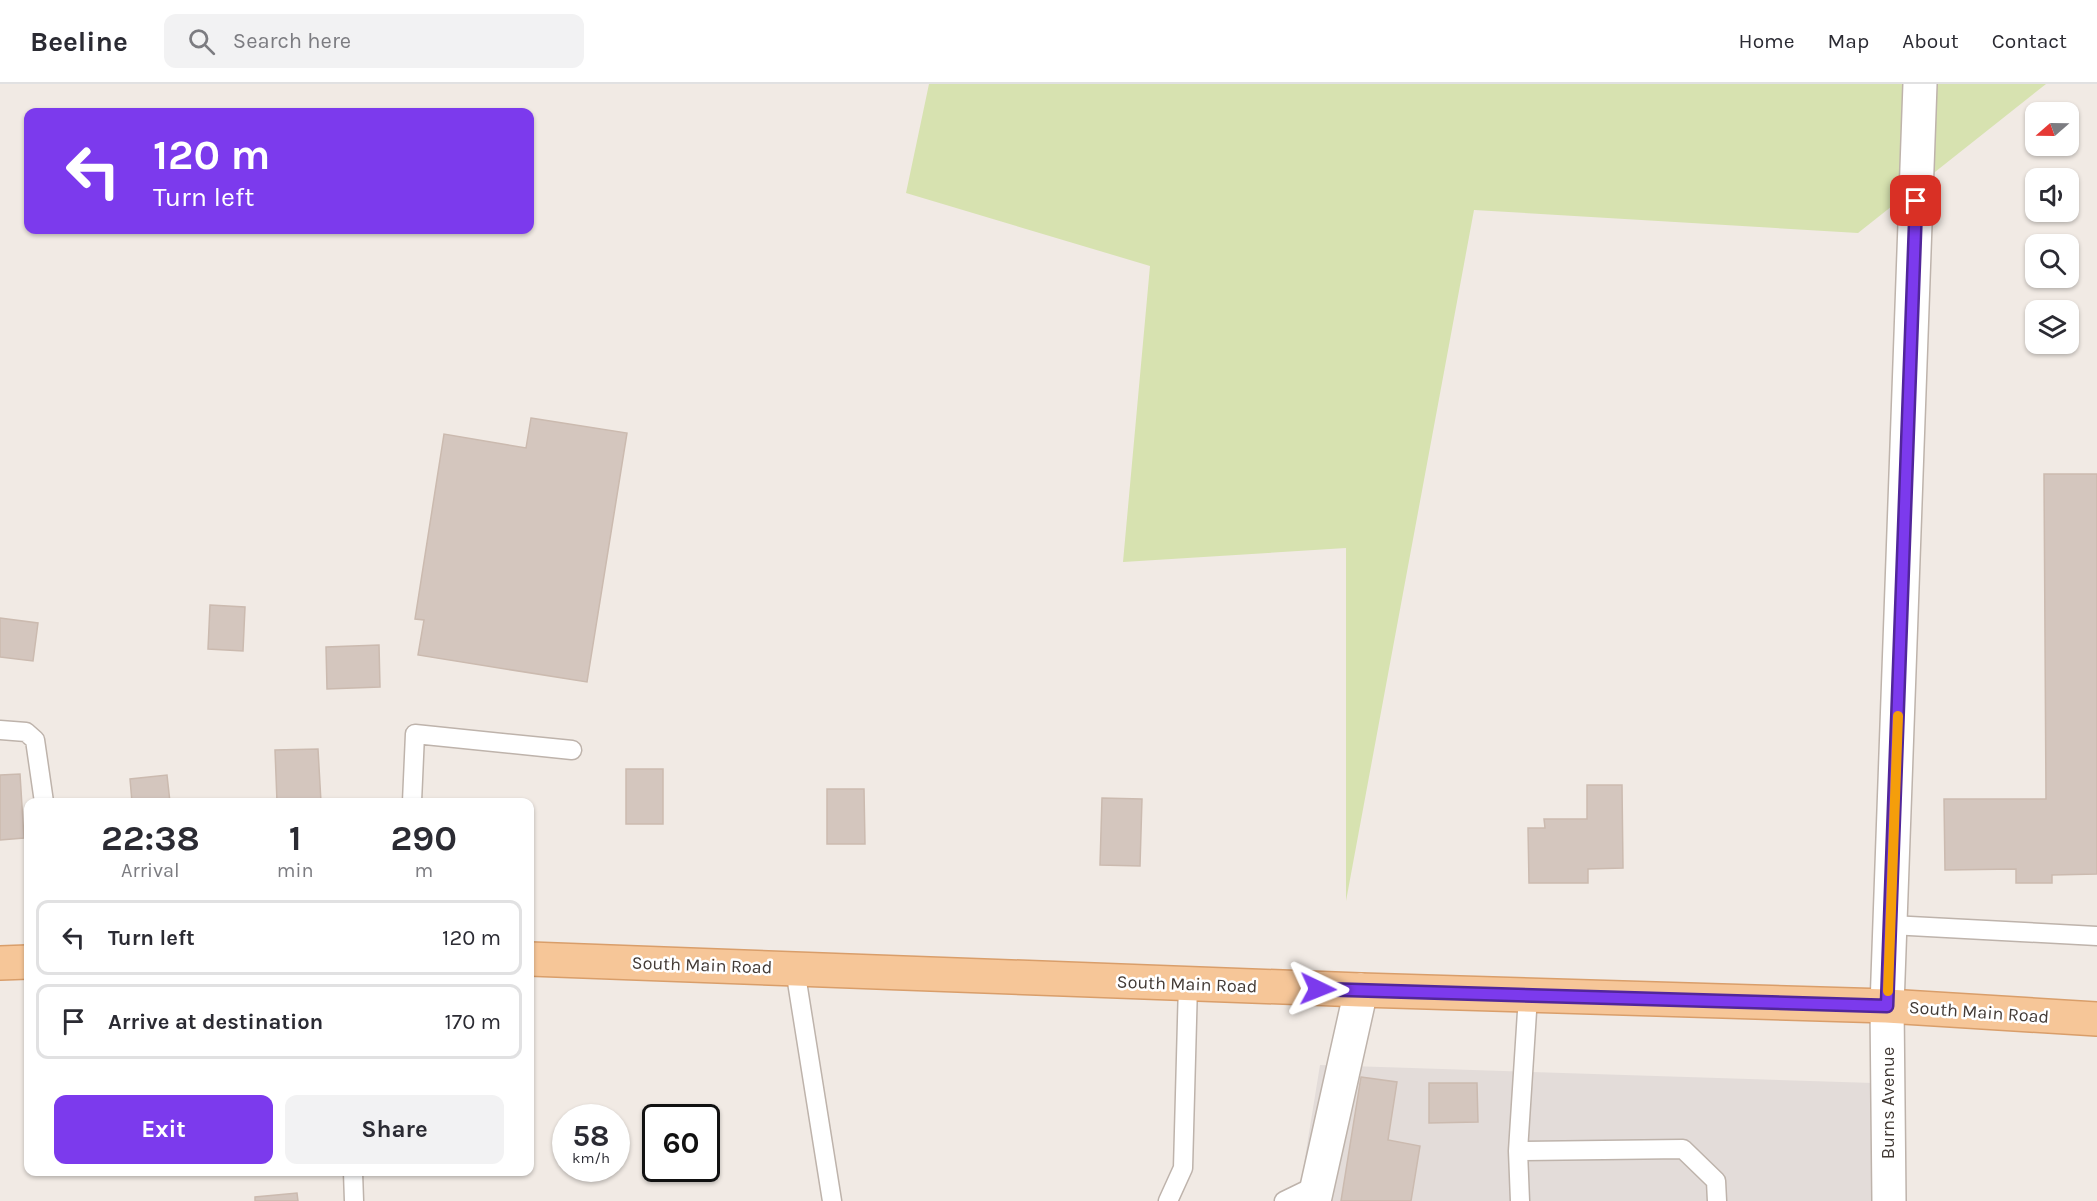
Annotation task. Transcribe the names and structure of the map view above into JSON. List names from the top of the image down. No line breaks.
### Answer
{"streets":{"main road":["South Main Road"],"street":["Burns Avenue"]},"crossings":[["South Main Road","Burns Avenue"]],"north":"left","page":{"header":"Beeline","search":"Search here","nav":["Home","Map","About","Contact"],"turn":["120 m","Turn left"],"eta":["22:38","Arrival","1","min","290","m"],"list":[{"name":"Turn left","value":"120 m"},{"name":"Arrive at destination","value":"170 m"}],"buttons":["Exit","Share"],"speed":"58 km/h","limit":"60"}}
